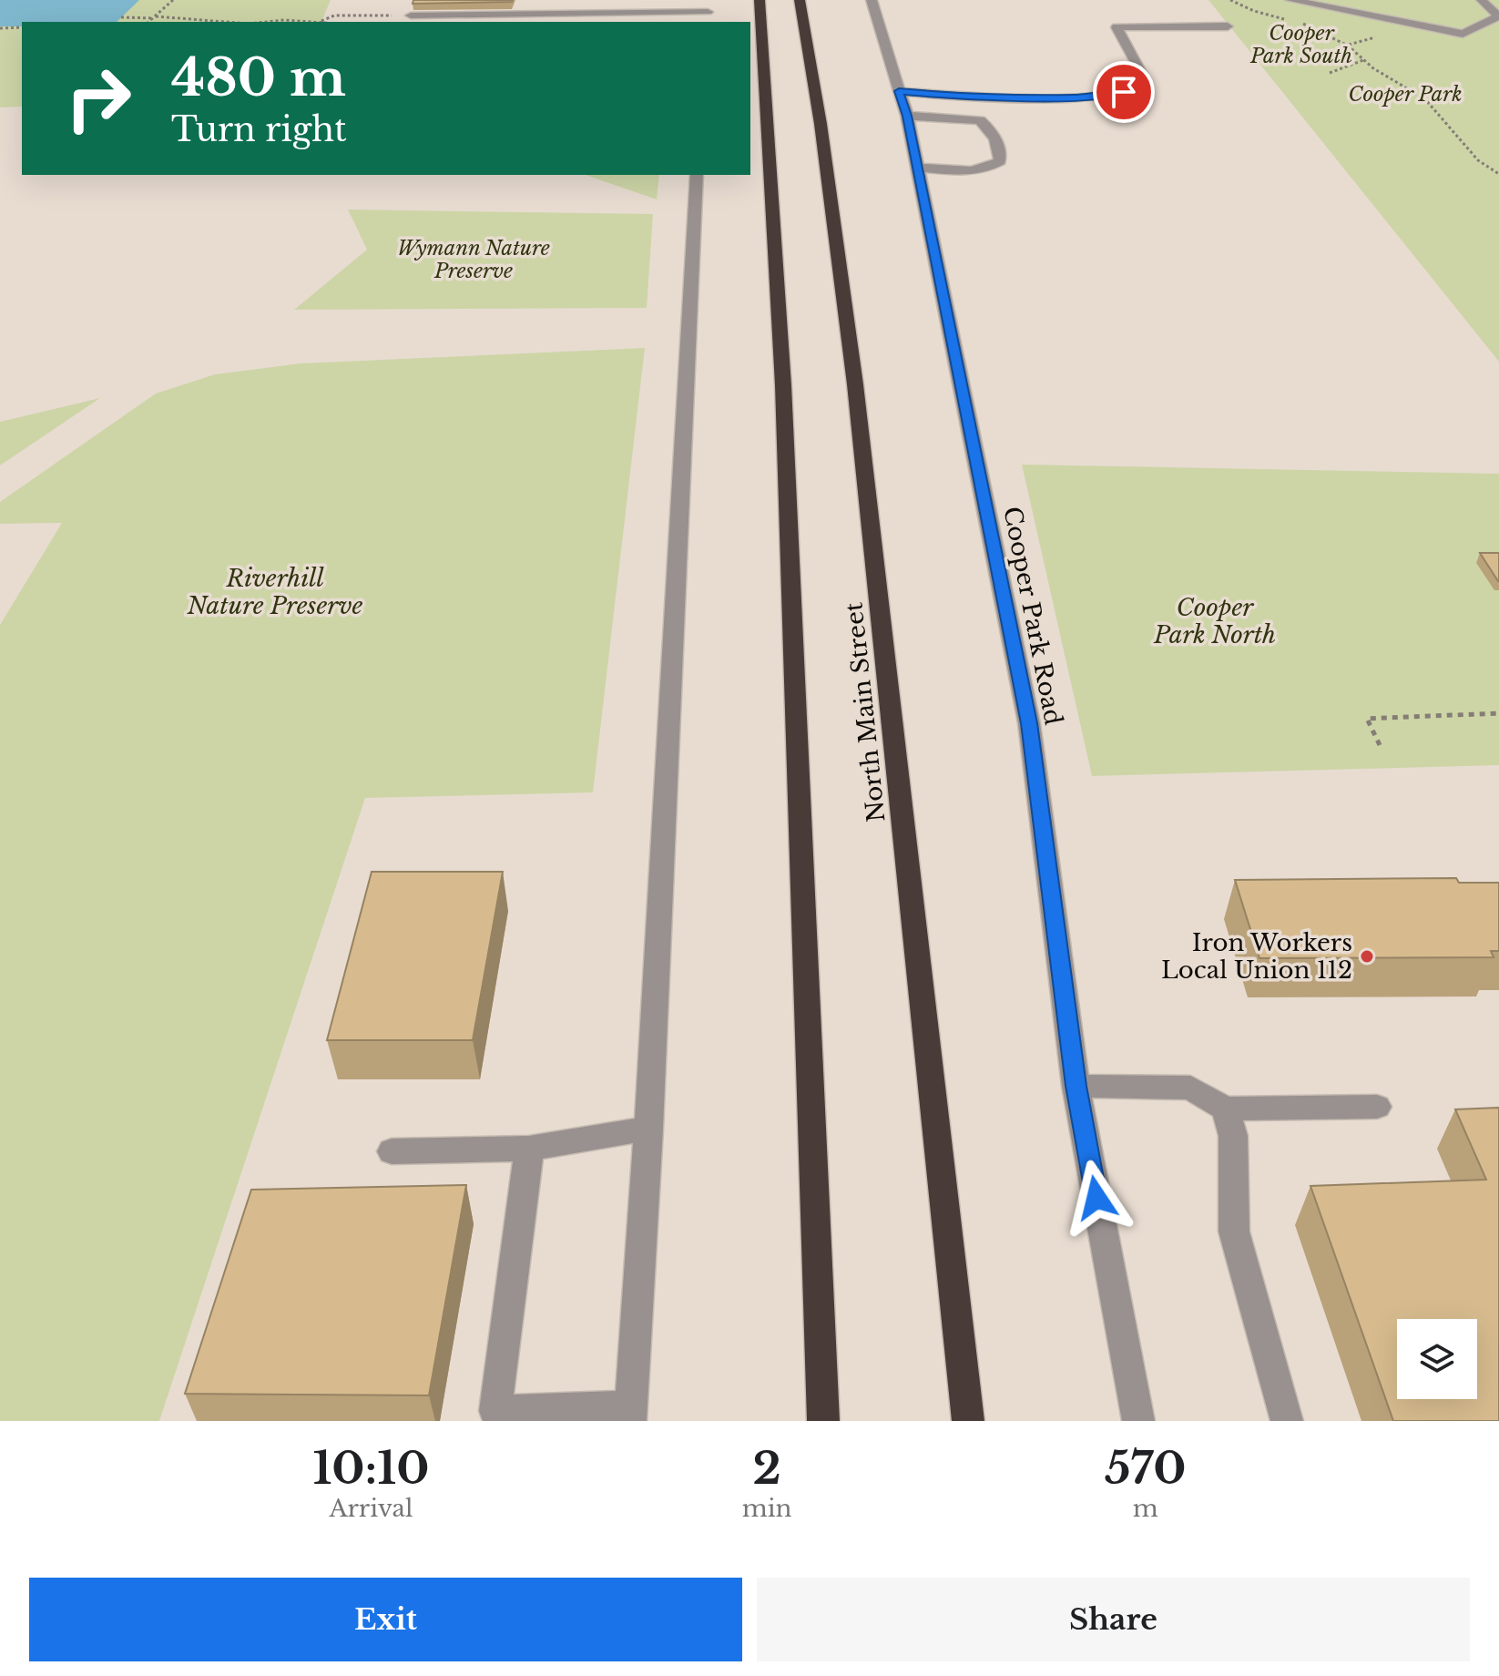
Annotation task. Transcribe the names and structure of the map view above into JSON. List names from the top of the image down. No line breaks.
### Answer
{"streets":{"highway":["North Main Street"],"street":["Cooper Park Road"]},"parks":["Cooper Park South","Cooper Park","Wymann Nature Preserve","Riverhill Nature Preserve","Cooper Park North"],"places":["Iron Workers Local Union 112"],"page":{"turn":["480 m","Turn right"],"eta":["10:10","Arrival","2","min","570","m"],"buttons":["Exit","Share"]}}
